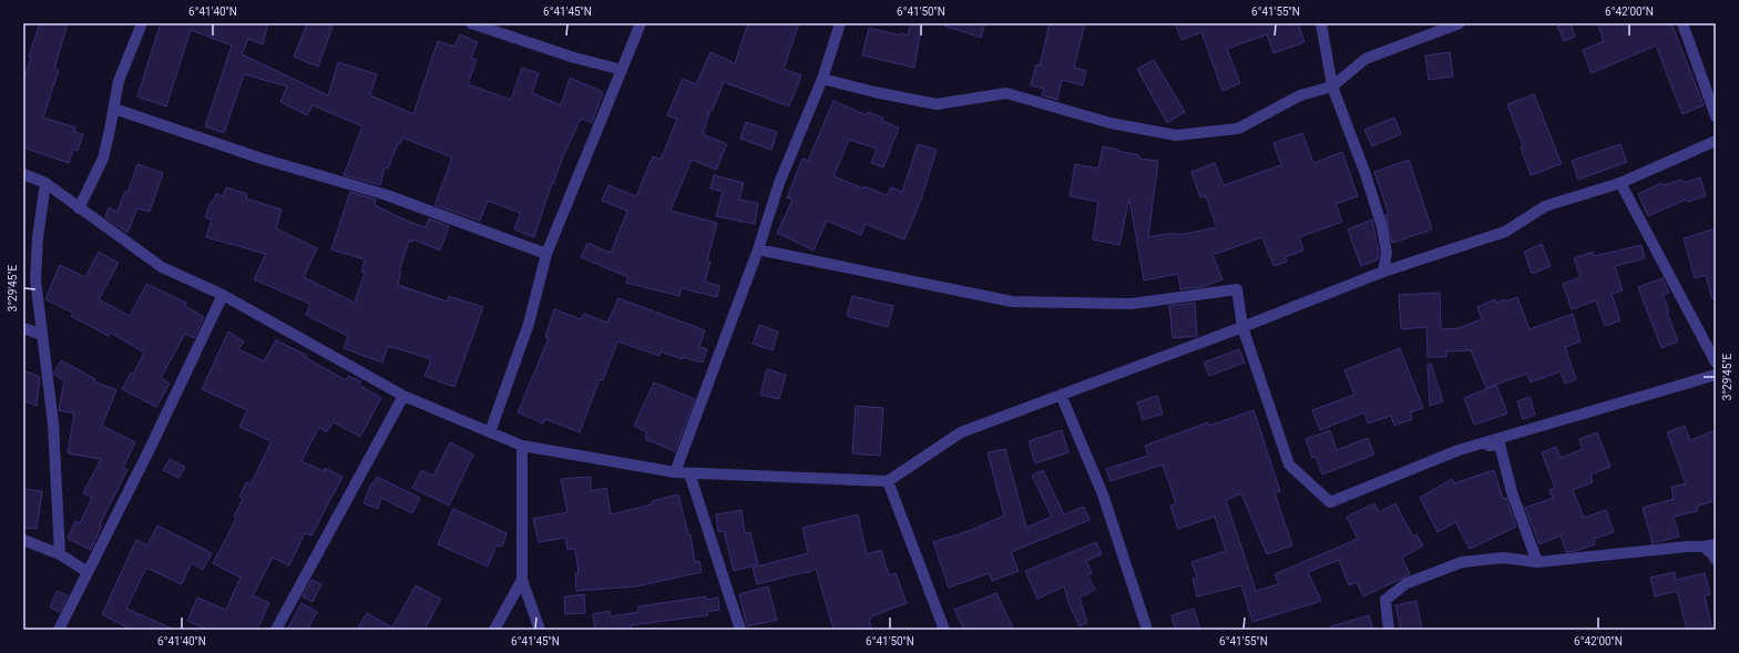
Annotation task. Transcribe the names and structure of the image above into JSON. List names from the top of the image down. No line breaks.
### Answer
{"coordinates":["6°41'40\"N","6°41'45\"N","6°41'50\"N","6°41'55\"N","6°42'00\"N","3°29'45\"E"]}
